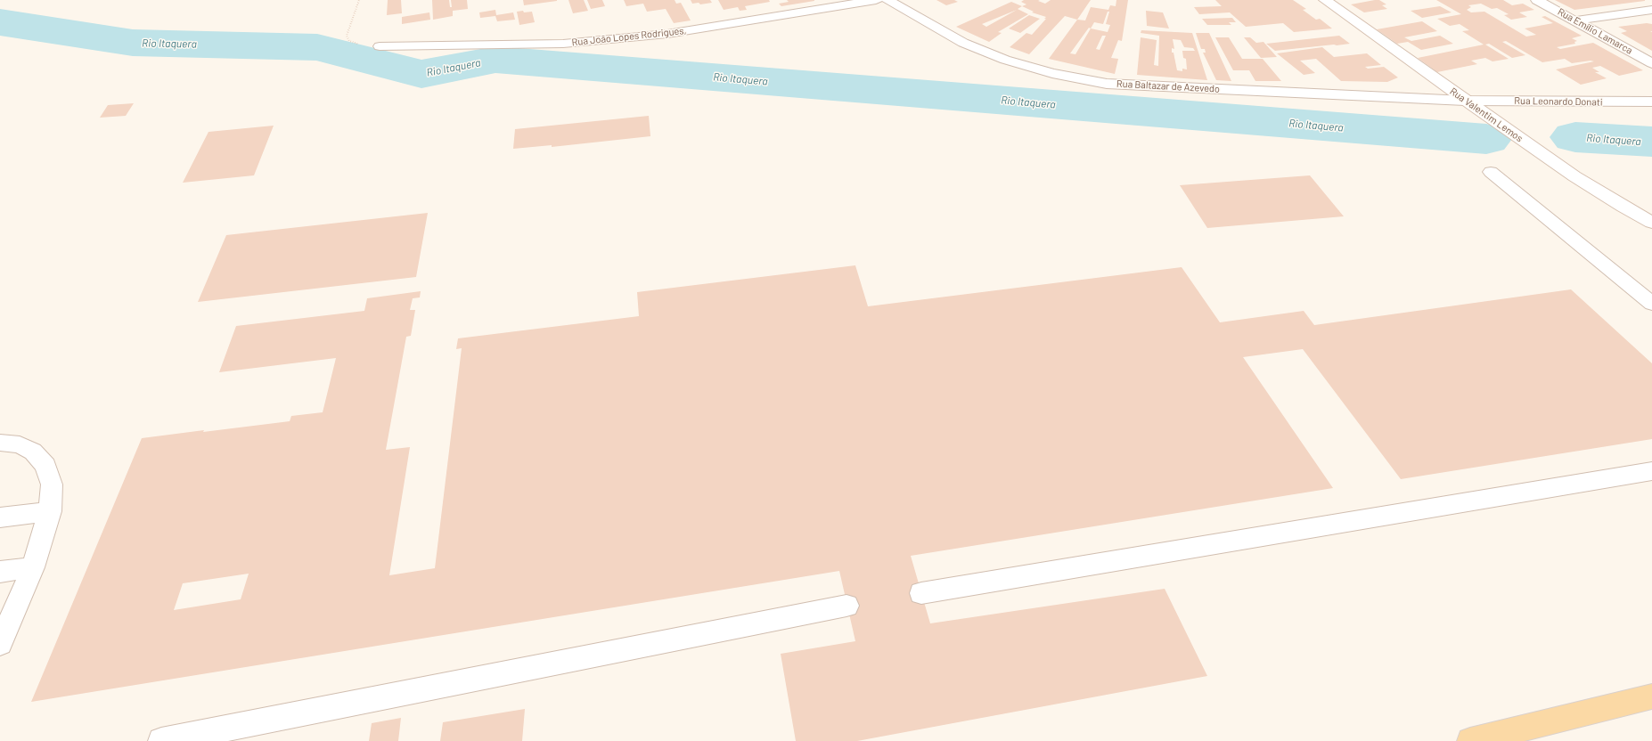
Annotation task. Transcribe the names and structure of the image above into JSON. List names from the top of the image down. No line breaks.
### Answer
{"streets":{"street":["Rua Emílio Lamarca","Rua João Lopes Rodrigues,","Rua Baltazar de Azevedo","Rua Leonardo Donati","Rua Valentim Lemos"]},"crossings":[["Rua Baltazar de Azevedo","Rua Leonardo Donati"],["Rua Baltazar de Azevedo","Rua Valentim Lemos"],["Rua Leonardo Donati","Rua Valentim Lemos"]],"water":["Rio Itaquera"]}
